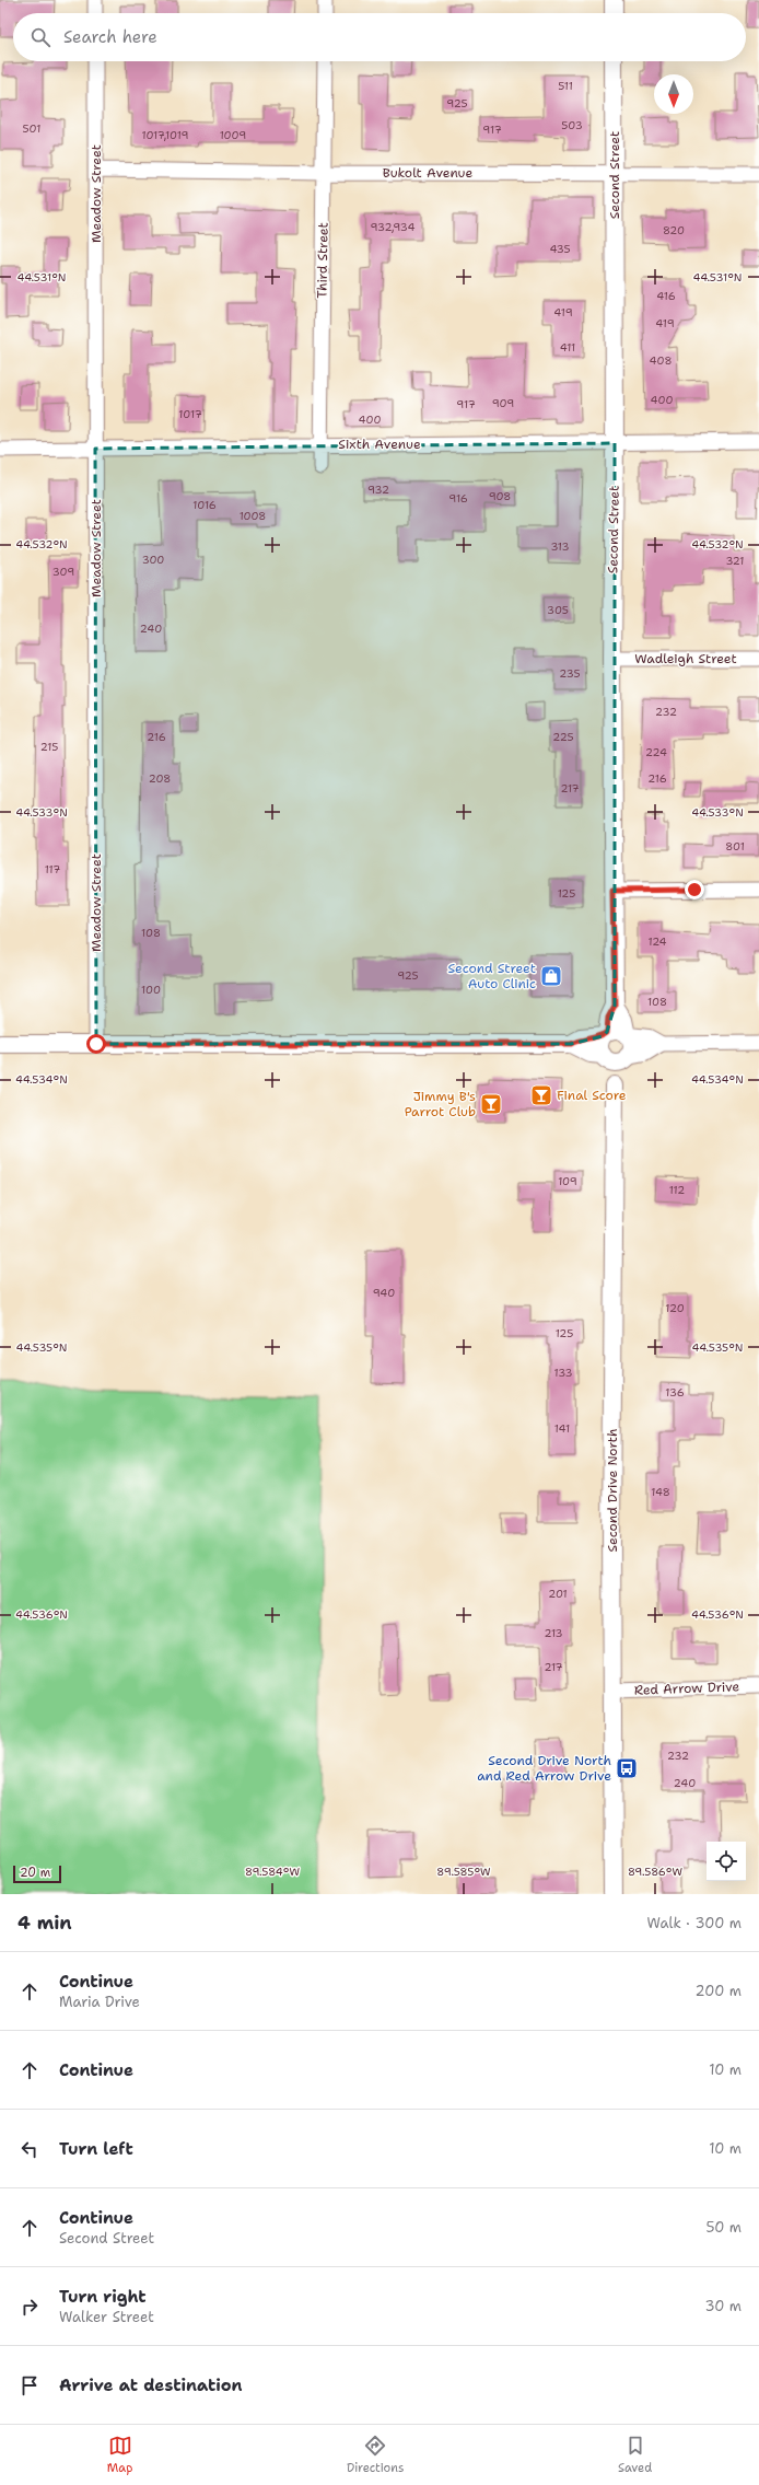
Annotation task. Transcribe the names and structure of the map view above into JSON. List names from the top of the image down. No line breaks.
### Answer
{"streets":{"street":["Bukolt Avenue","Second Street","Meadow Street","Third Street","Sixth Avenue","Wadleigh Street","Second Drive North","Red Arrow Drive"]},"crossings":[["Bukolt Avenue","Second Street"],["Bukolt Avenue","Meadow Street"],["Bukolt Avenue","Third Street"],["Second Street","Sixth Avenue"],["Second Street","Wadleigh Street"],["Meadow Street","Sixth Avenue"],["Third Street","Sixth Avenue"],["Second Drive North","Red Arrow Drive"]],"places":{"shop":["Second Street Auto Clinic"],"bar":["Final Score","Jimmy B's Parrot Club"],"bus stop":["Second Drive North and Red Arrow Drive"]},"house_numbers":["511","925","503","501","917","1017,1019","1009","932,934","820","435","416","419","419","411","408","400","909","917","1017","400","932","908","916","1016","1008","313","300","321","309","305","240","235","232","216","225","215","224","208","216","217","801","117","125","108","124","925","100","108","109","112","940","120","125","133","136","141","148","201","213","217","232","240"],"scale_bar":"20 m","north":"bottom","page":{"search":"Search here","scale":"20 m","heading":["4 min","Walk · 300 m"],"list":[["Continue","Maria Drive","200 m"],["Continue","10 m"],["Turn left","10 m"],["Continue","Second Street","50 m"],["Turn right","Walker Street","30 m"],"Arrive at destination"],"nav":["Map","Directions","Saved"]},"coordinates":["44.531°N","44.532°N","44.533°N","44.534°N","44.535°N","44.536°N","89.584°W","89.585°W","89.586°W"]}
